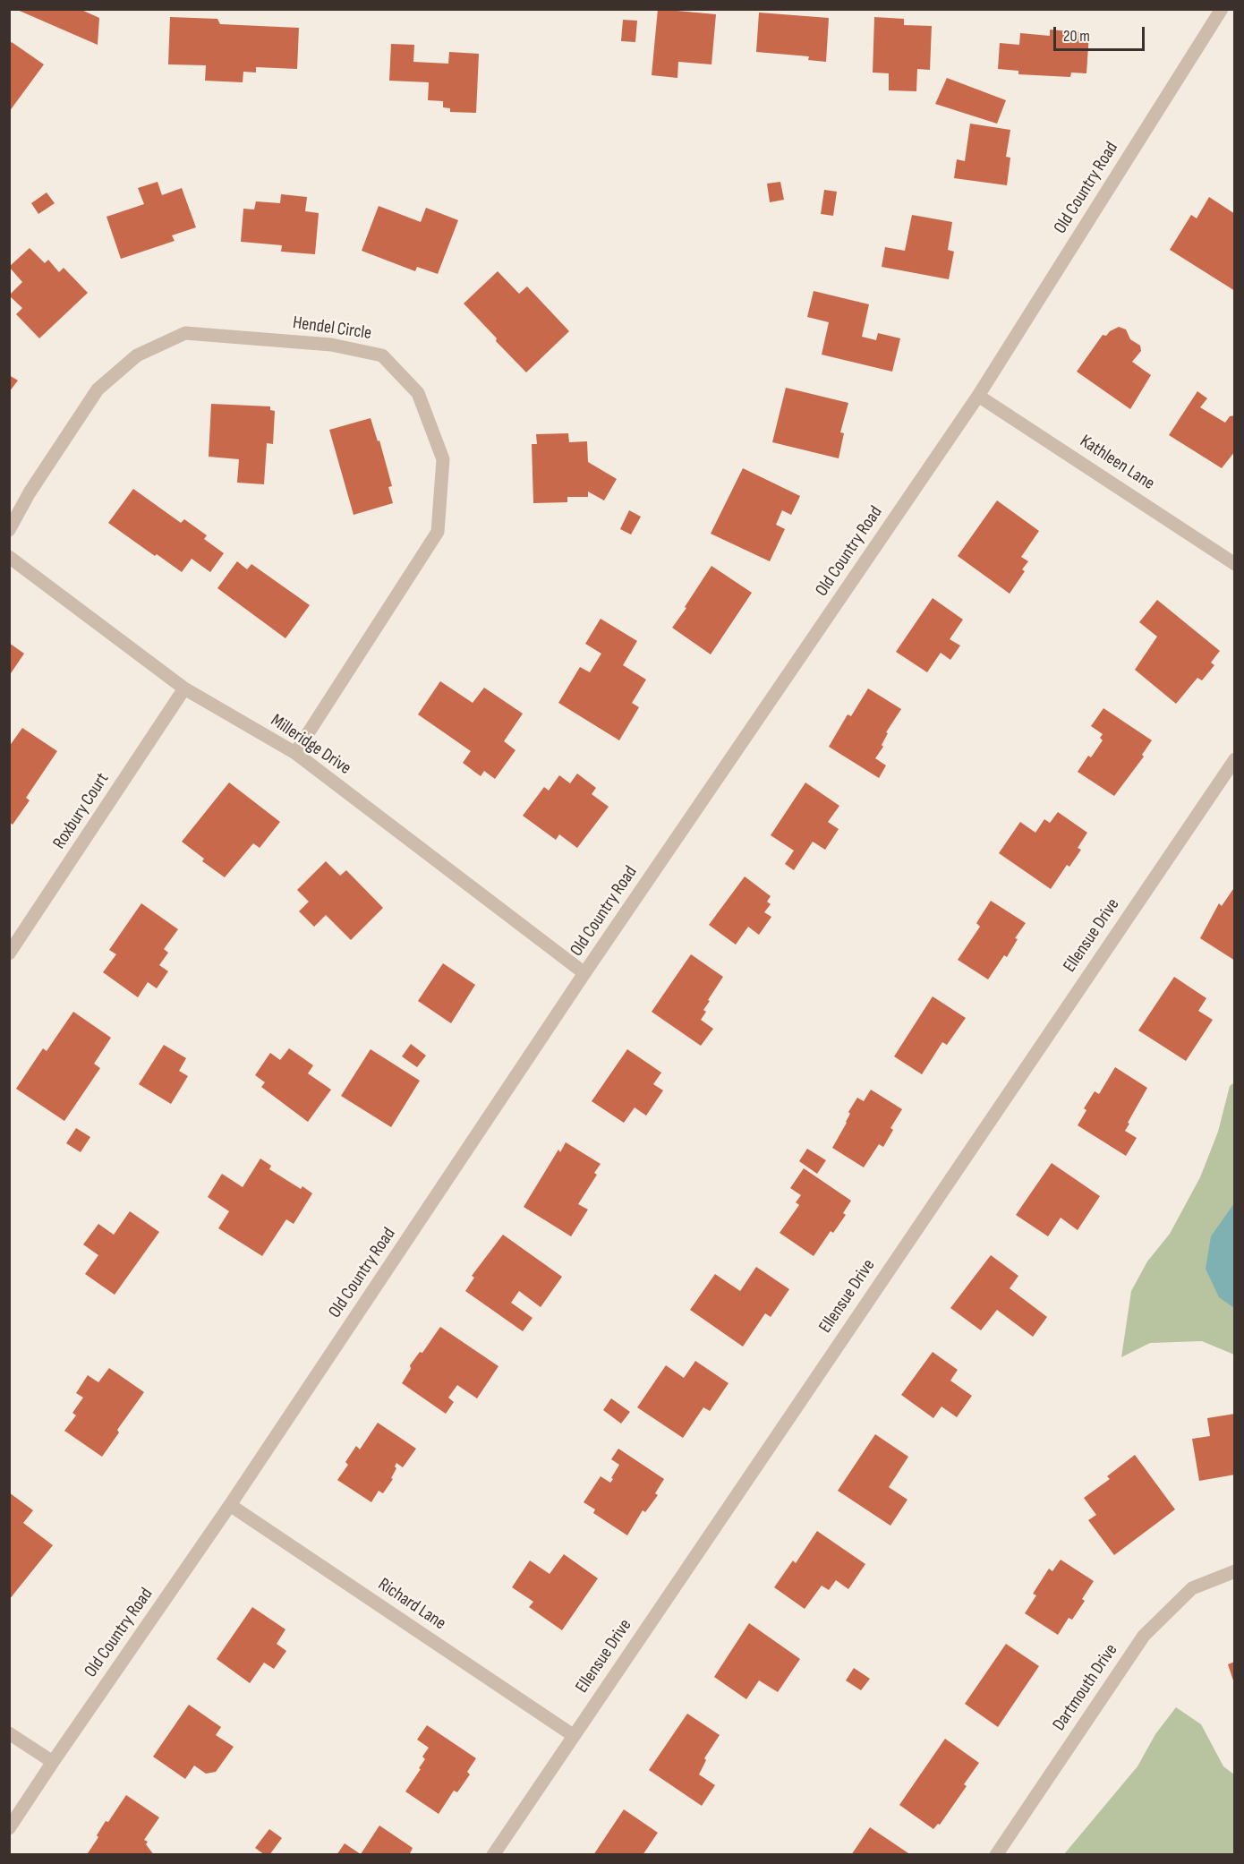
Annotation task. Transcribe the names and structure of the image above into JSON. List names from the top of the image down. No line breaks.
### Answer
{"streets":{"street":["Old Country Road","Hendel Circle","Kathleen Lane","Milleridge Drive","Roxbury Court","Ellensue Drive","Richard Lane","Dartmouth Drive"]},"crossings":[["Old Country Road","Kathleen Lane"],["Old Country Road","Milleridge Drive"],["Old Country Road","Richard Lane"],["Hendel Circle","Milleridge Drive"],["Milleridge Drive","Roxbury Court"],["Ellensue Drive","Richard Lane"]],"scale_bar":"20 m"}
